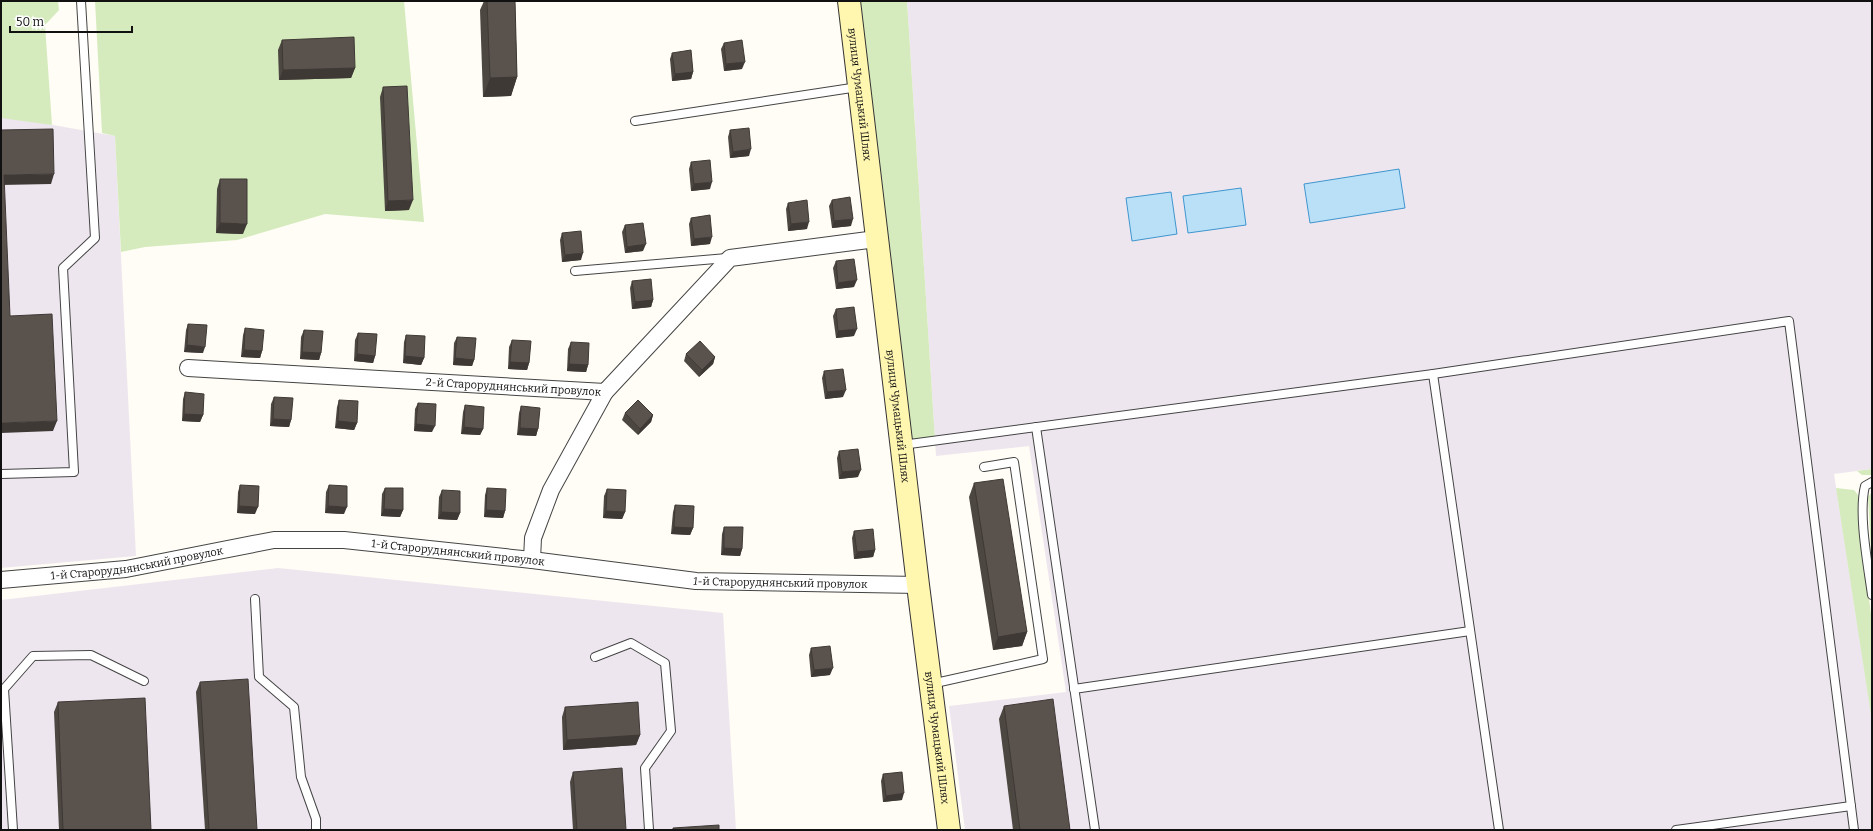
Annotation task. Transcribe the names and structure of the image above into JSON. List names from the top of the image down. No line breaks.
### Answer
{"streets":{"street":["вулиця Чумацький Шлях","2-й Староруднянський провулок","1-й Староруднянський провулок"]},"crossings":[["вулиця Чумацький Шлях","1-й Староруднянський провулок"]],"scale_bar":"50 m"}
